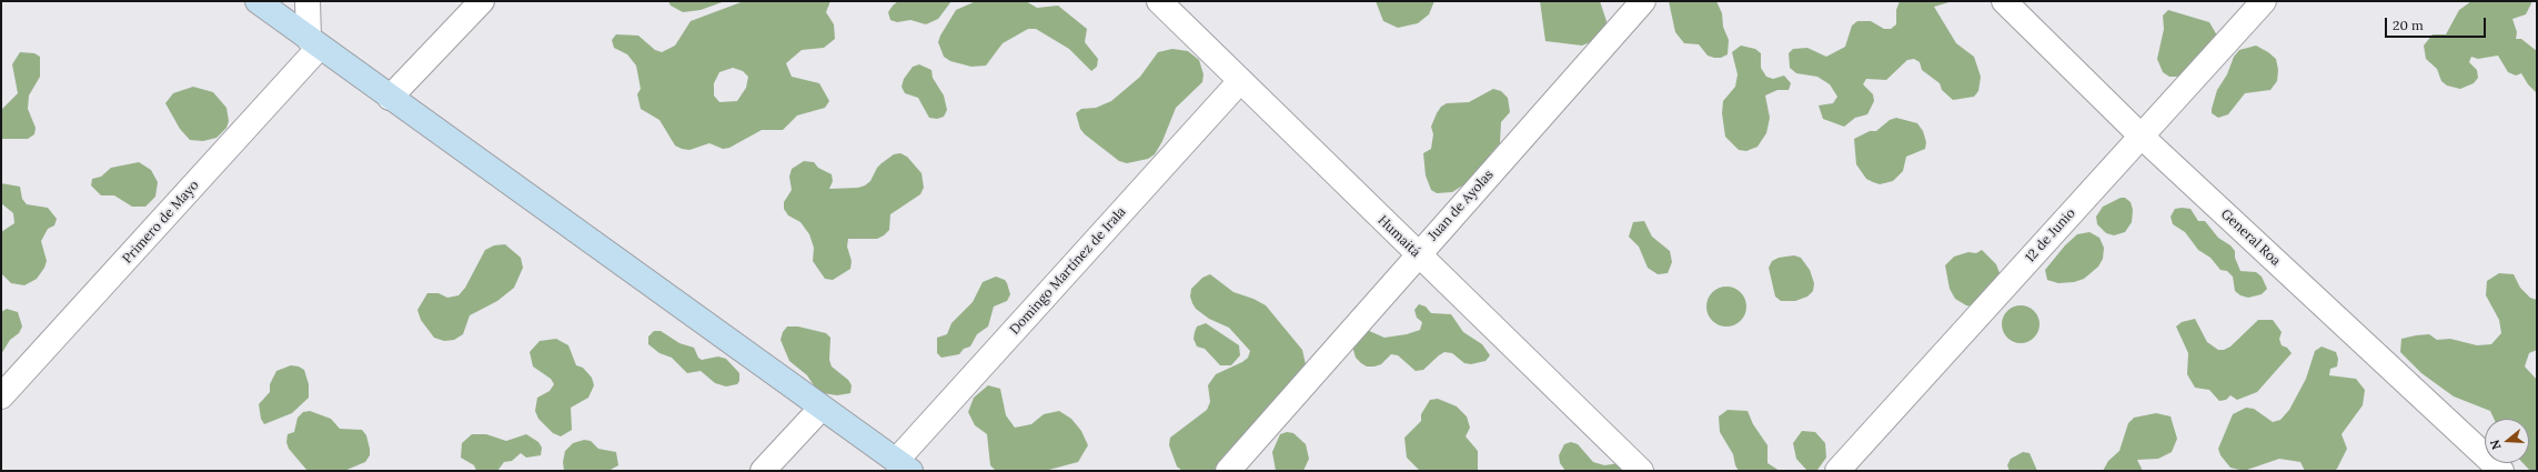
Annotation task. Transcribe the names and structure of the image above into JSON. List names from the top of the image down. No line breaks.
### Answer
{"streets":{"street":["Juan de Ayolas","Primero de Mayo","12 de Junio","Humaitá","General Roa","Domingo Martínez de Irala"]},"crossings":[["Juan de Ayolas","Humaitá"],["12 de Junio","General Roa"],["Humaitá","Domingo Martínez de Irala"]],"scale_bar":"20 m","north":"left"}
